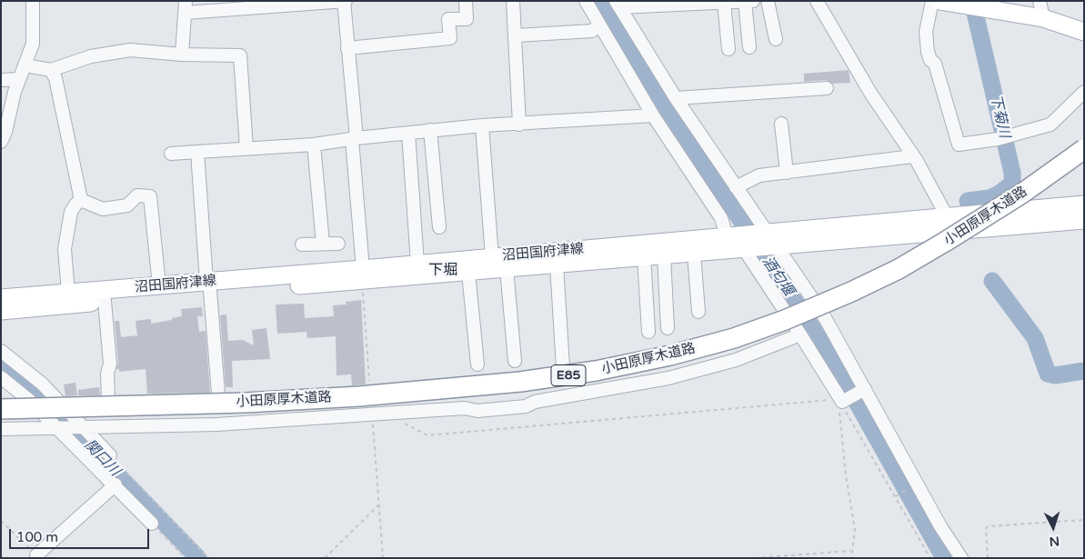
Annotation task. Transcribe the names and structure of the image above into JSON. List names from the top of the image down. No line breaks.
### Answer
{"streets":{"highway":["小田原厚木道路","E85"],"main road":["沼田国府津線"]},"districts":["下堀"],"water":["下菊川","酒匂堰","関口川"],"scale_bar":"100 m","north":"bottom"}
